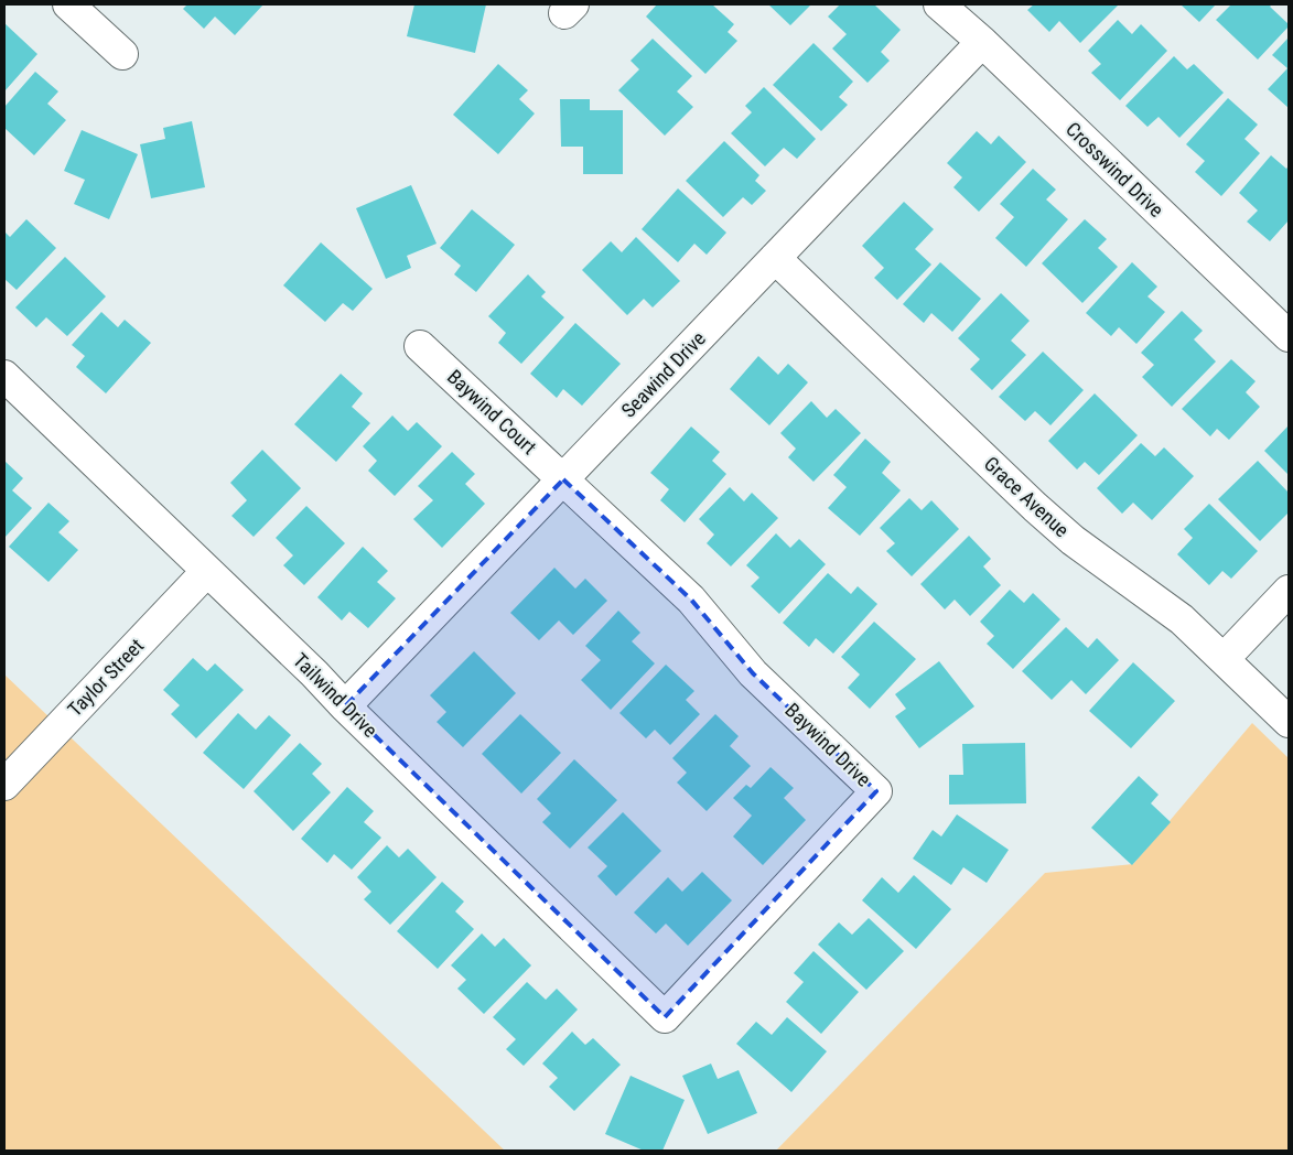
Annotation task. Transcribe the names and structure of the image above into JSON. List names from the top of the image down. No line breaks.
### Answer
{"streets":{"street":["Crosswind Drive","Seawind Drive","Baywind Court","Grace Avenue","Taylor Street","Tailwind Drive","Baywind Drive"]},"crossings":[["Crosswind Drive","Seawind Drive"],["Seawind Drive","Baywind Court"],["Seawind Drive","Grace Avenue"],["Seawind Drive","Tailwind Drive"],["Seawind Drive","Baywind Drive"],["Baywind Court","Baywind Drive"],["Taylor Street","Tailwind Drive"],["Tailwind Drive","Baywind Drive"]]}
